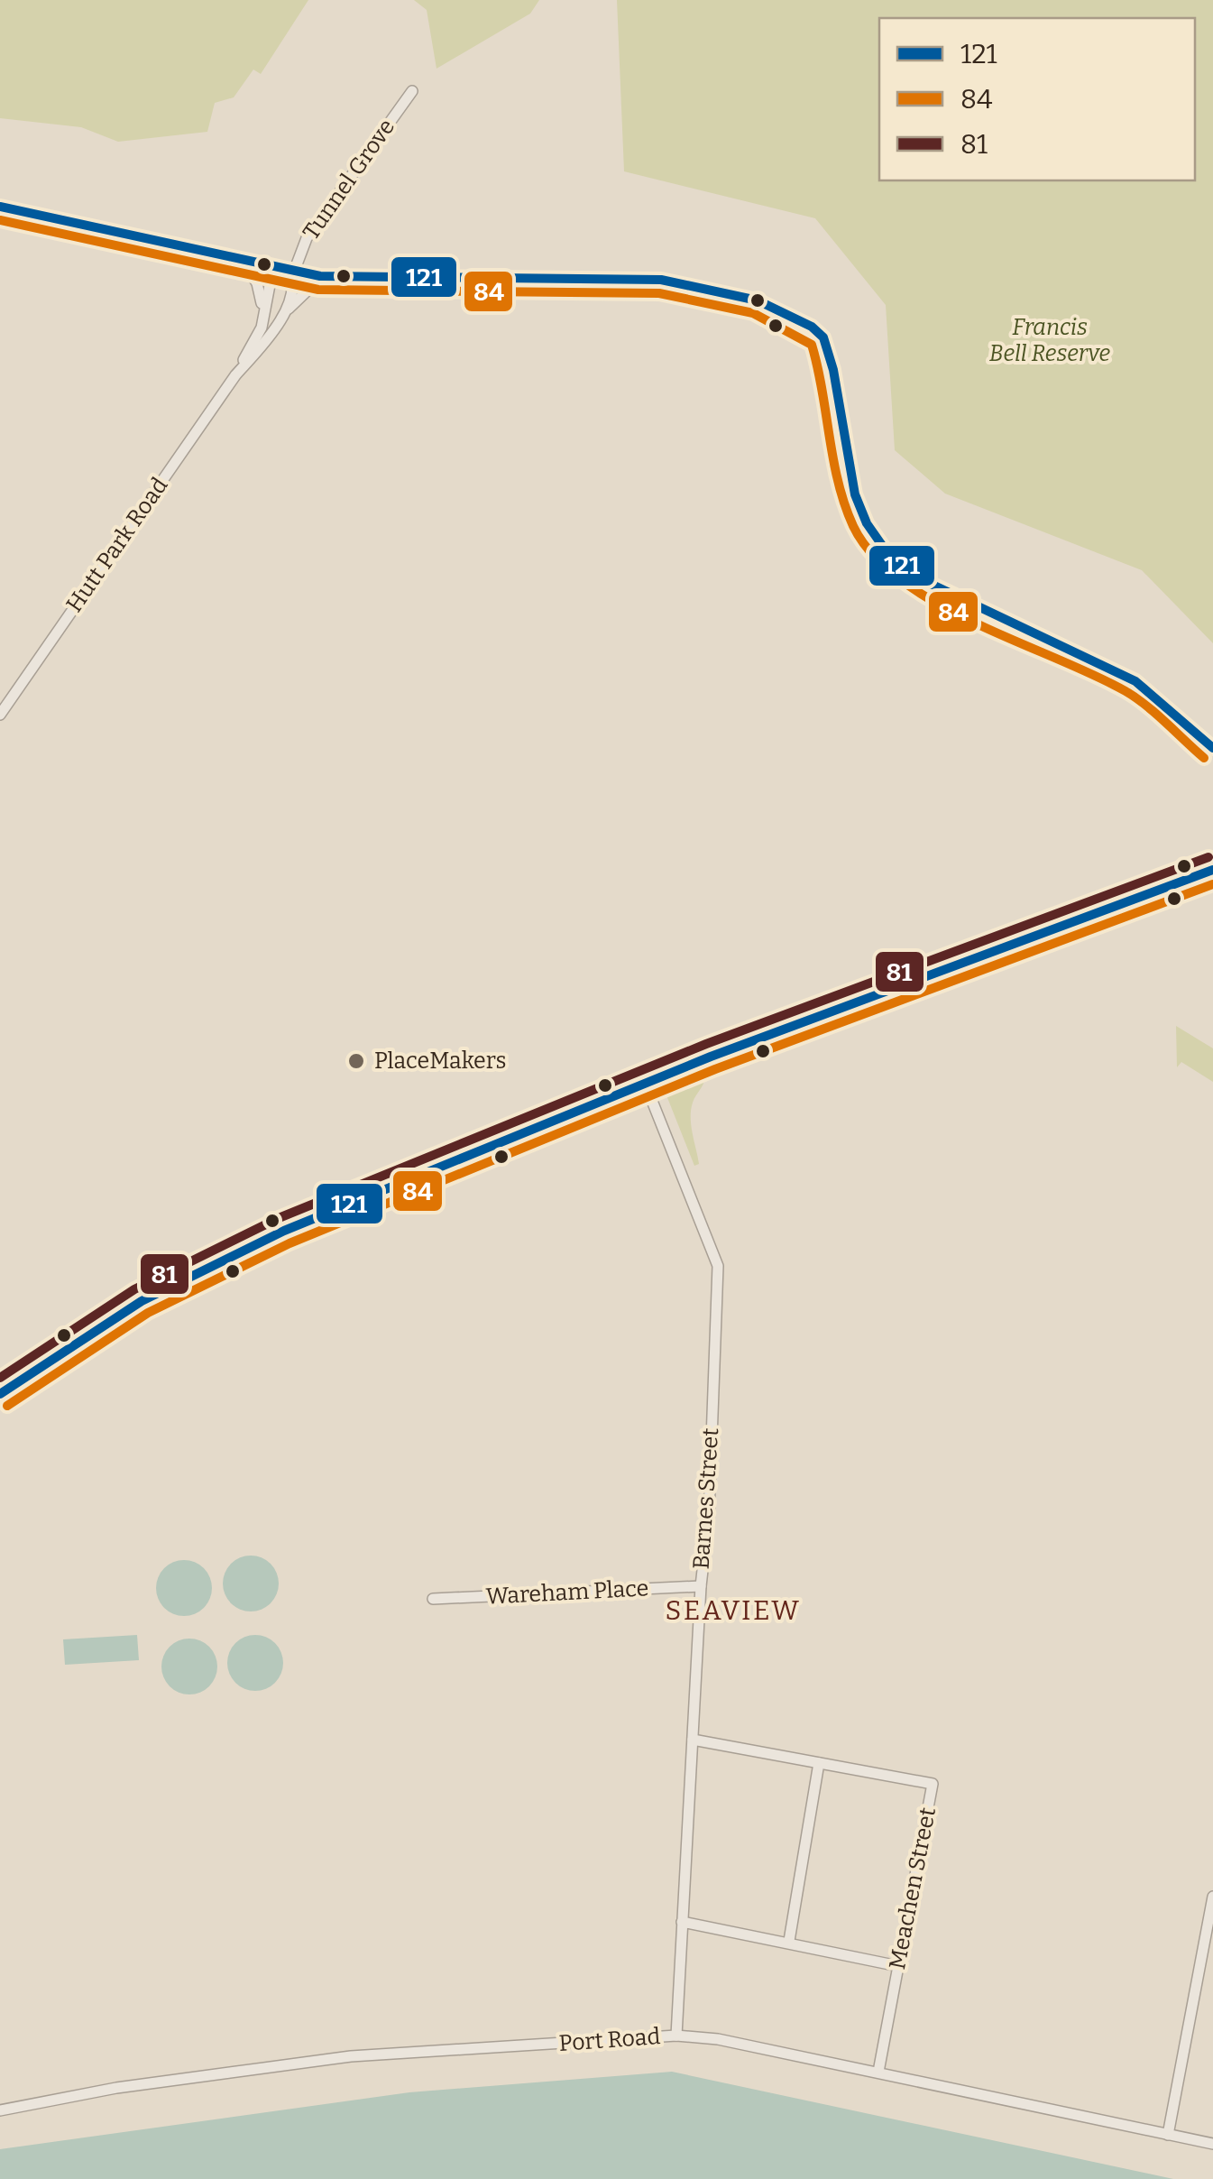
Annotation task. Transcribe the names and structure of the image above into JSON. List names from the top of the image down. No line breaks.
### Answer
{"streets":{"street":["Tunnel Grove","Hutt Park Road","Barnes Street","Wareham Place","Meachen Street","Port Road"]},"crossings":[["Tunnel Grove","Hutt Park Road"],["Barnes Street","Wareham Place"],["Barnes Street","Meachen Street"],["Barnes Street","Port Road"],["Meachen Street","Port Road"]],"districts":["SEAVIEW"],"parks":["Francis Bell Reserve"],"places":["PlaceMakers"],"lines":["transit line 121","transit line 84","transit line 81"],"legend":["121","84","81"]}
